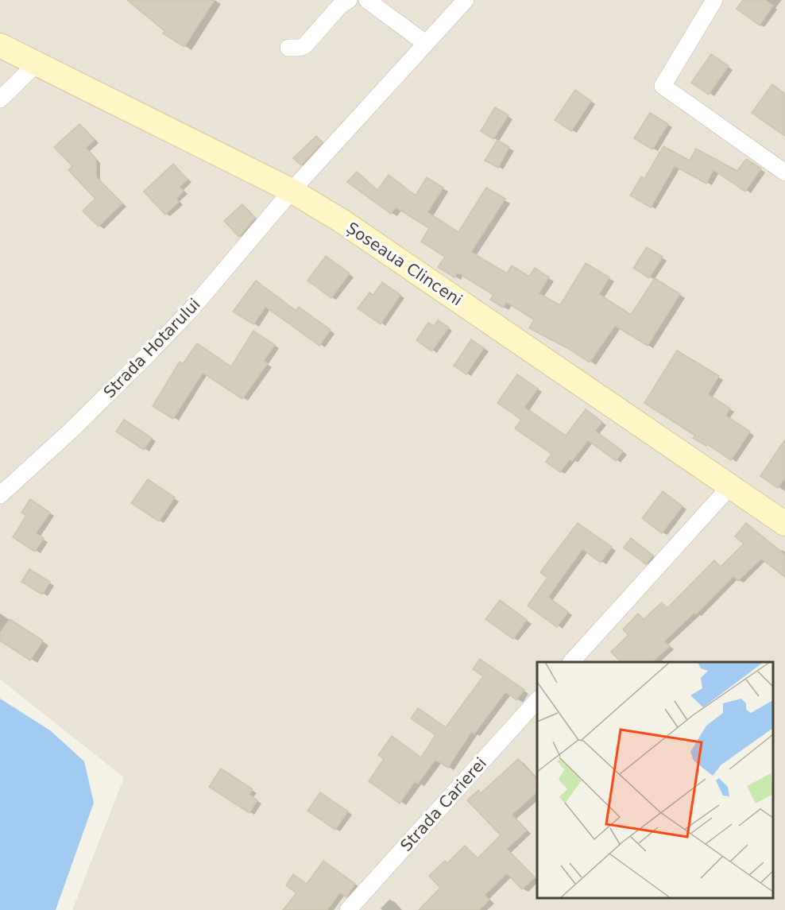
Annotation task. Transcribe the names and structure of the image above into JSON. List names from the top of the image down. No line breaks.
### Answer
{"streets":{"main road":["Șoseaua Clinceni"],"street":["Strada Hotarului","Strada Carierei"]},"crossings":[["Șoseaua Clinceni","Strada Hotarului"]]}
